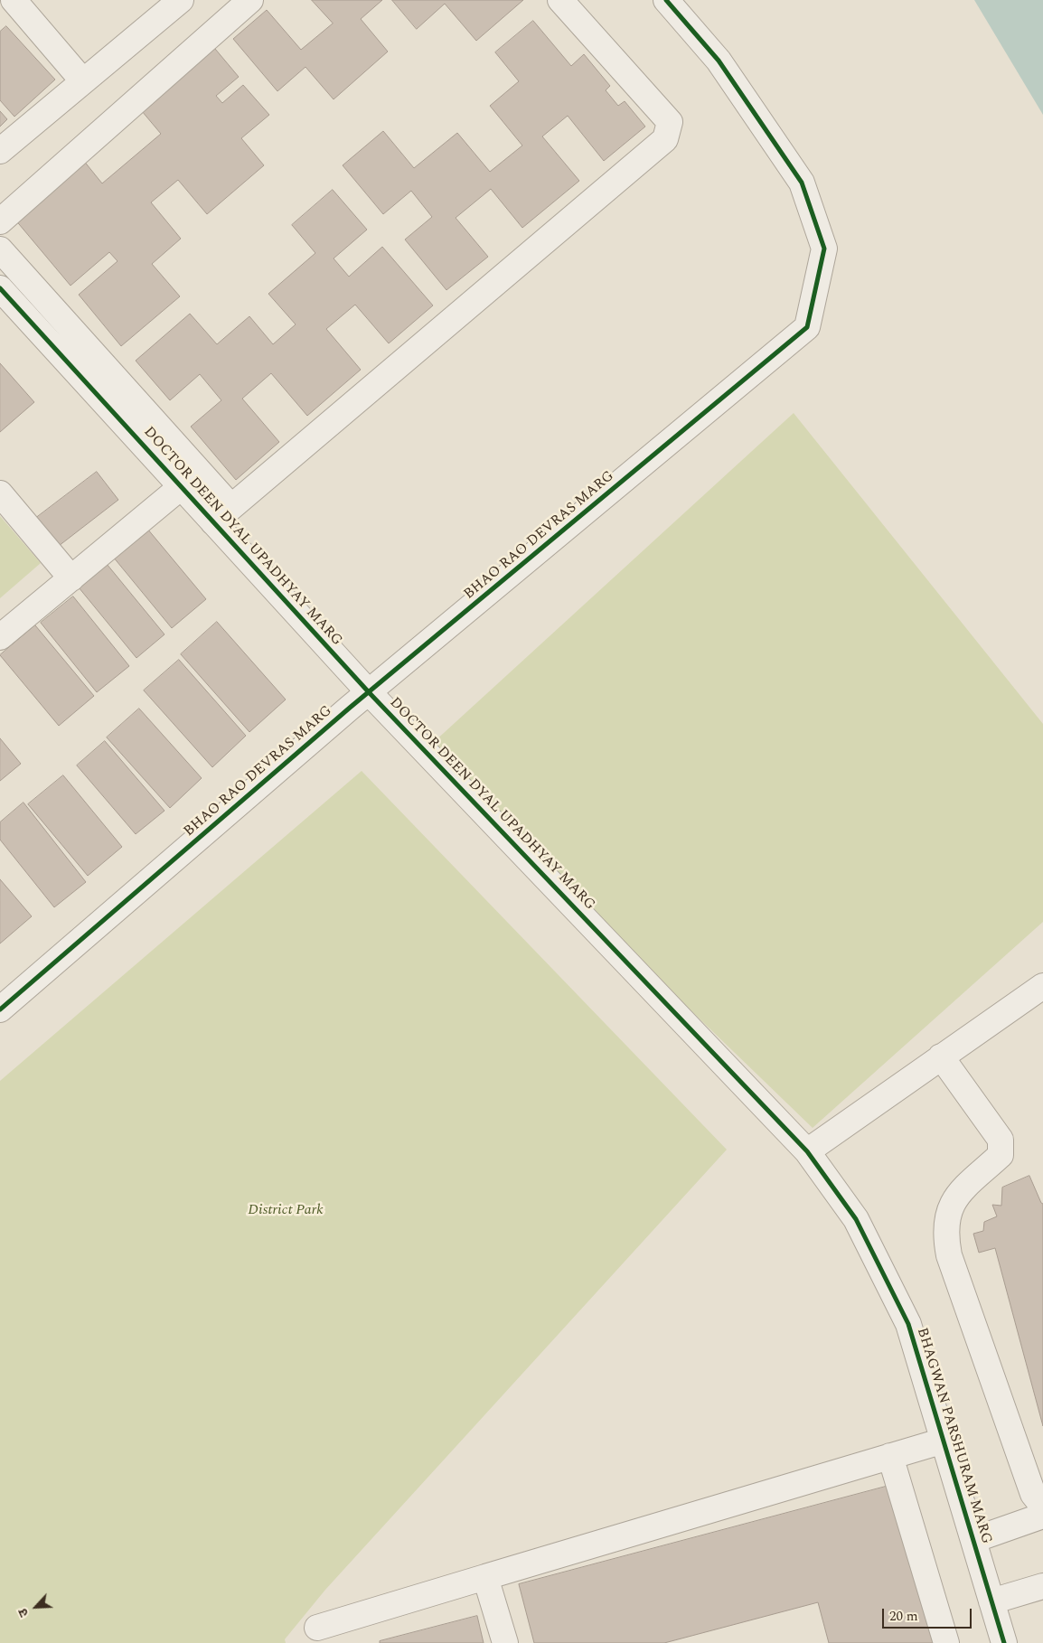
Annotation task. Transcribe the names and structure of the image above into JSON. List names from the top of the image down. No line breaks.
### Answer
{"streets":{"street":["BHAO RAO DEVRAS MARG","DOCTOR DEEN DYAL UPADHYAY MARG","BHAGWAN PARSHURAM MARG"]},"crossings":[["BHAO RAO DEVRAS MARG","DOCTOR DEEN DYAL UPADHYAY MARG"],["DOCTOR DEEN DYAL UPADHYAY MARG","BHAGWAN PARSHURAM MARG"]],"parks":["District Park"],"scale_bar":"20 m","north":"bottom left"}
